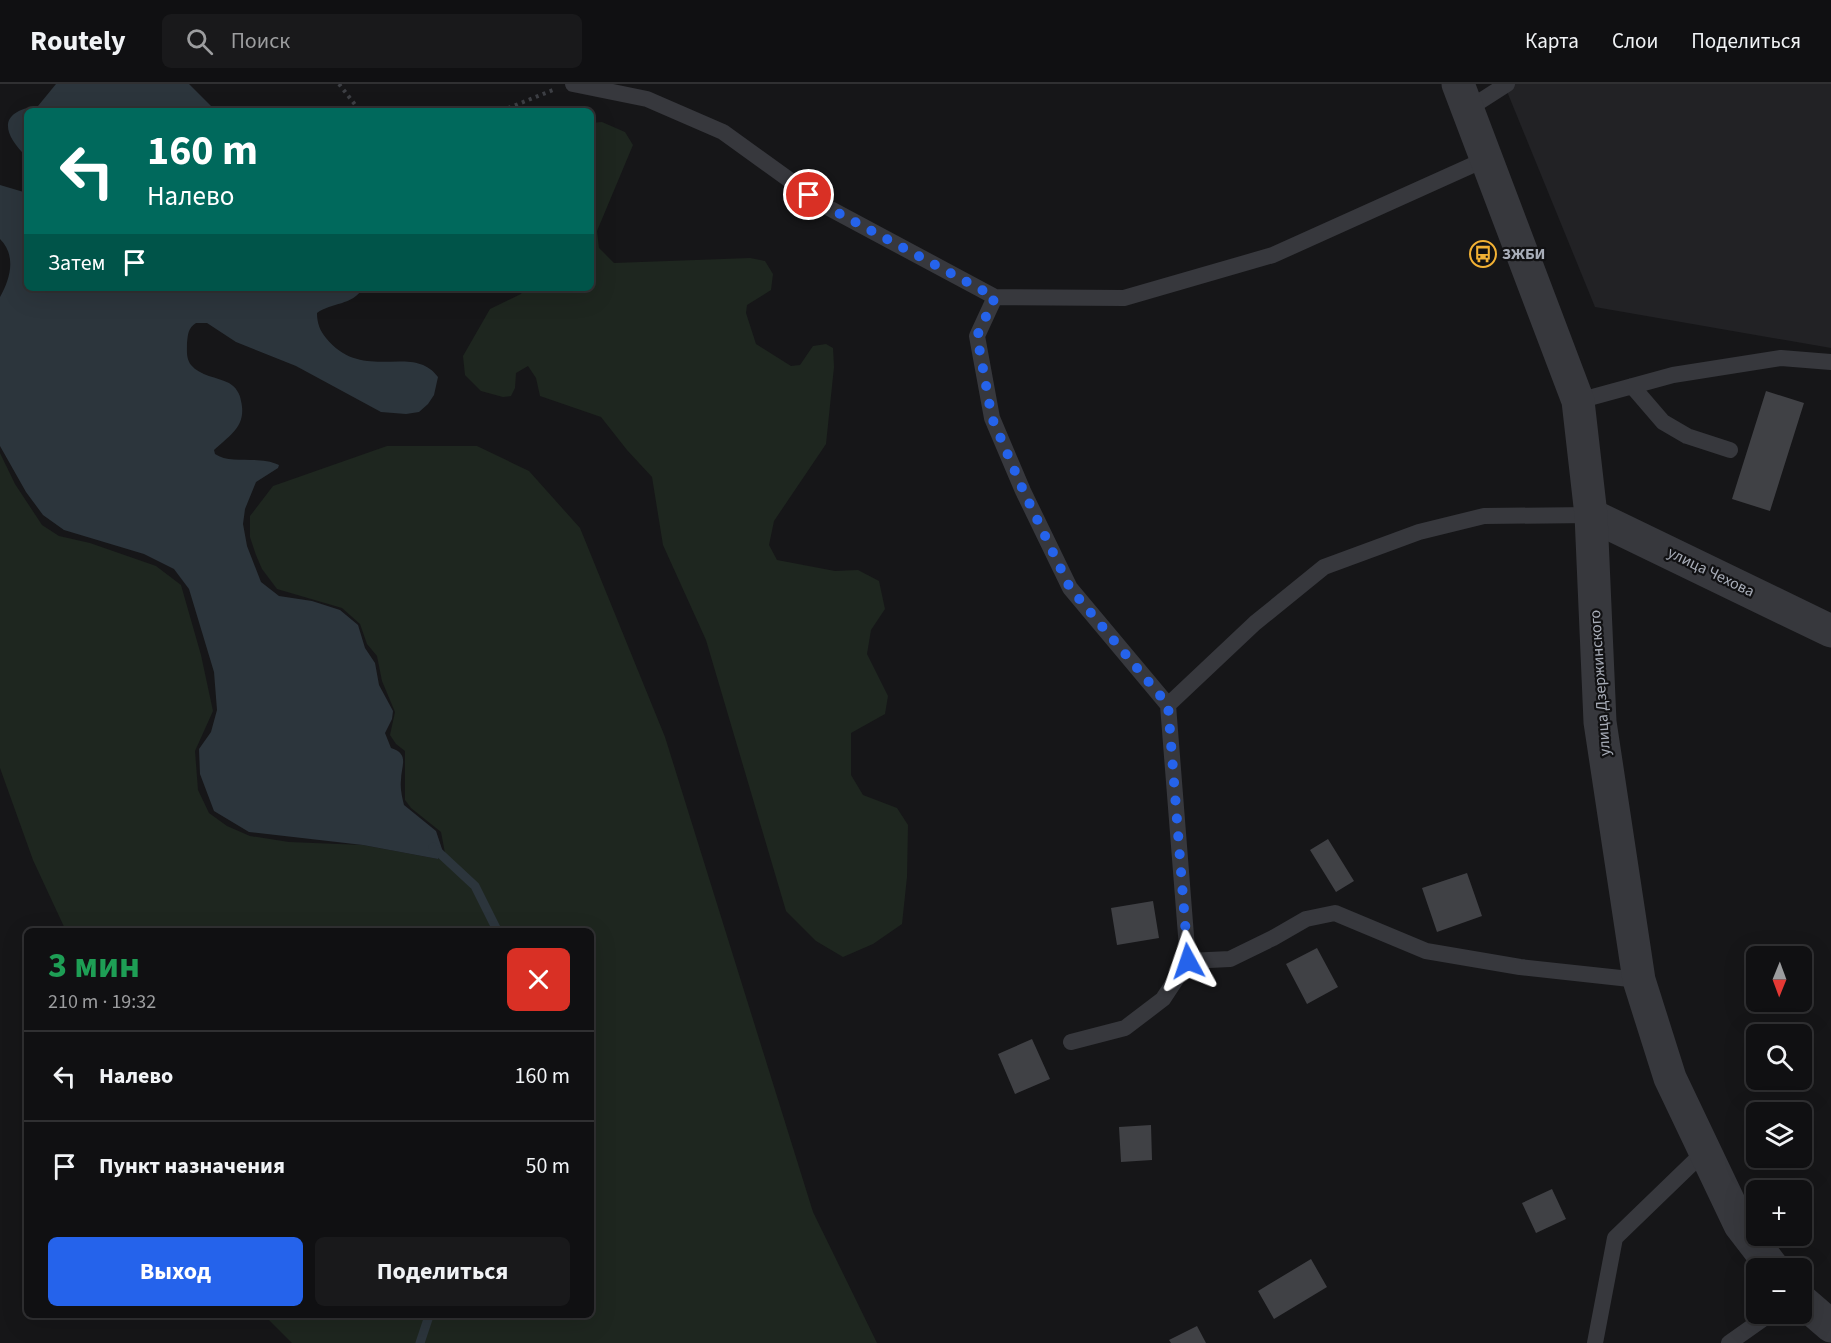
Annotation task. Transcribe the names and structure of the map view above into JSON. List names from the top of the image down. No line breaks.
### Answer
{"streets":{"street":["улица Чехова","улица Дзержинского"]},"crossings":[["улица Чехова","улица Дзержинского"]],"places":{"bus stop":["ЗЖБИ"]},"north":"bottom","page":{"header":"Routely","search":"Поиск","nav":["Карта","Слои","Поделиться"],"turn":["160 m","Налево"],"then":"Затем","heading":["3 мин","210 m · 19:32"],"map_buttons":["+","−"],"list":[{"name":"Налево","value":"160 m"},{"name":"Пункт назначения","value":"50 m"}],"buttons":["Выход","Поделиться"]}}
